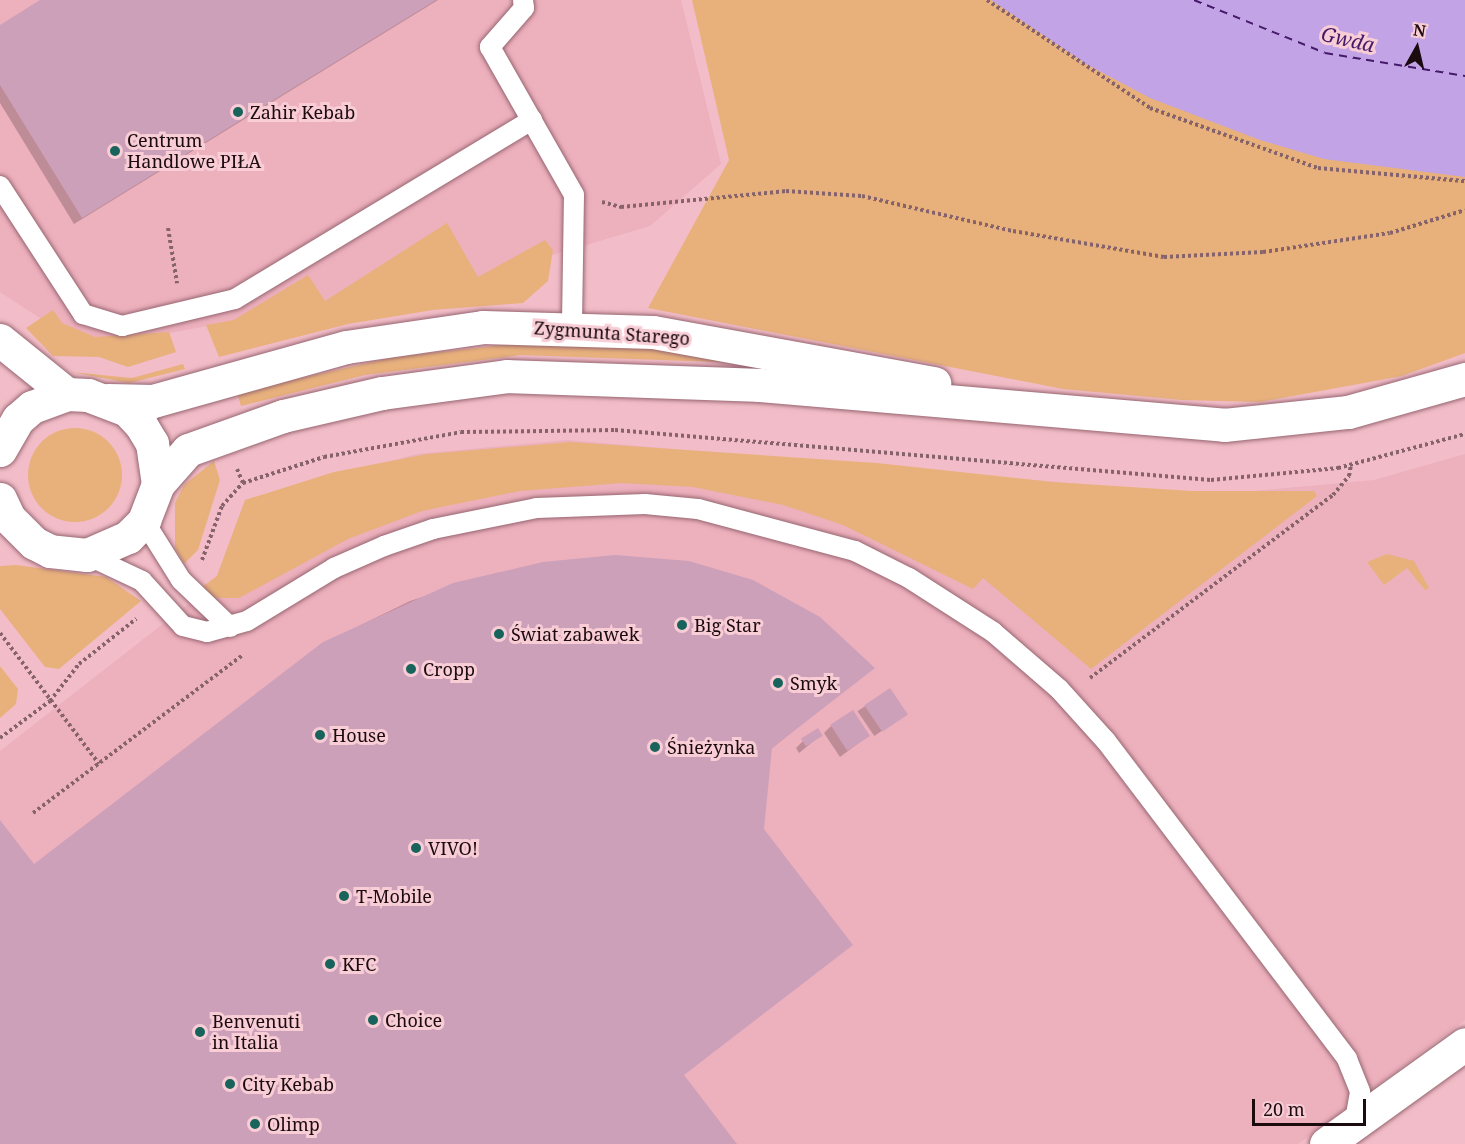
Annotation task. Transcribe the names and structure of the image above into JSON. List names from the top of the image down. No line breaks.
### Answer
{"streets":{"street":["Zygmunta Starego"]},"water":["Gwda"],"places":["Zahir Kebab","Centrum Handlowe PIŁA","Big Star","Świat zabawek","Cropp","Smyk","House","Śnieżynka","VIVO!","T-Mobile","KFC","Choice","Benvenuti in Italia","City Kebab","Olimp"],"scale_bar":"20 m","north":"top"}
